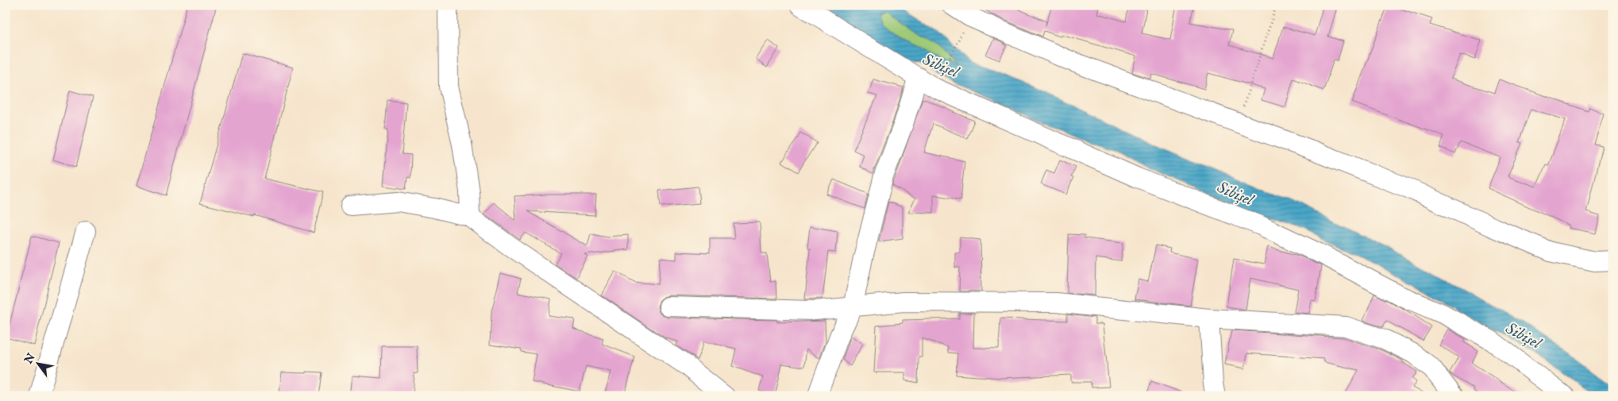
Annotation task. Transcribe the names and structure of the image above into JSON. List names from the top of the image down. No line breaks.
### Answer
{"water":["Sibișel"],"north":"top left"}
